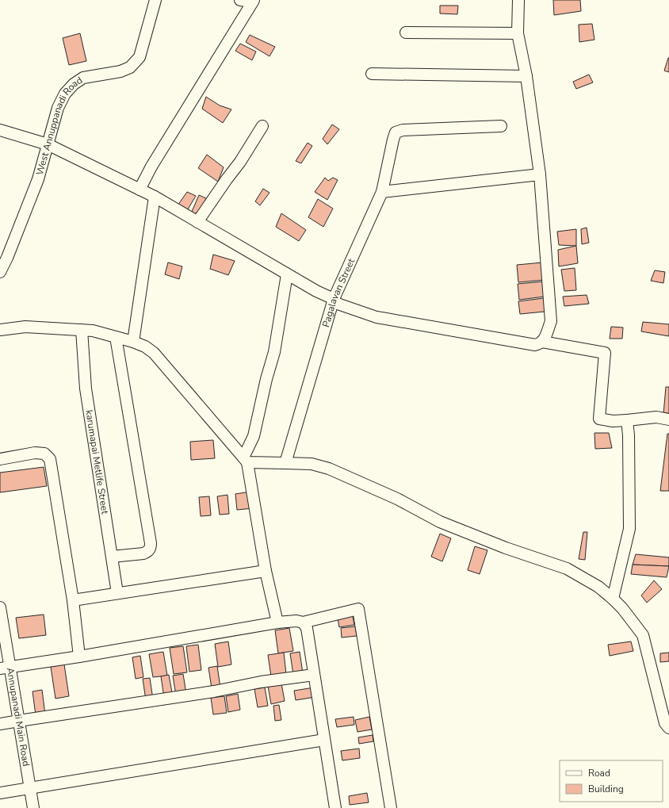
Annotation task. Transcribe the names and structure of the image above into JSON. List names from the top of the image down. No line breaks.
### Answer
{"streets":{"street":["West Annuppanadi Road","Pagalavan Street","karumapai Metlife Street","Annupanadi Main Road"]},"legend":["Road","Building"]}
